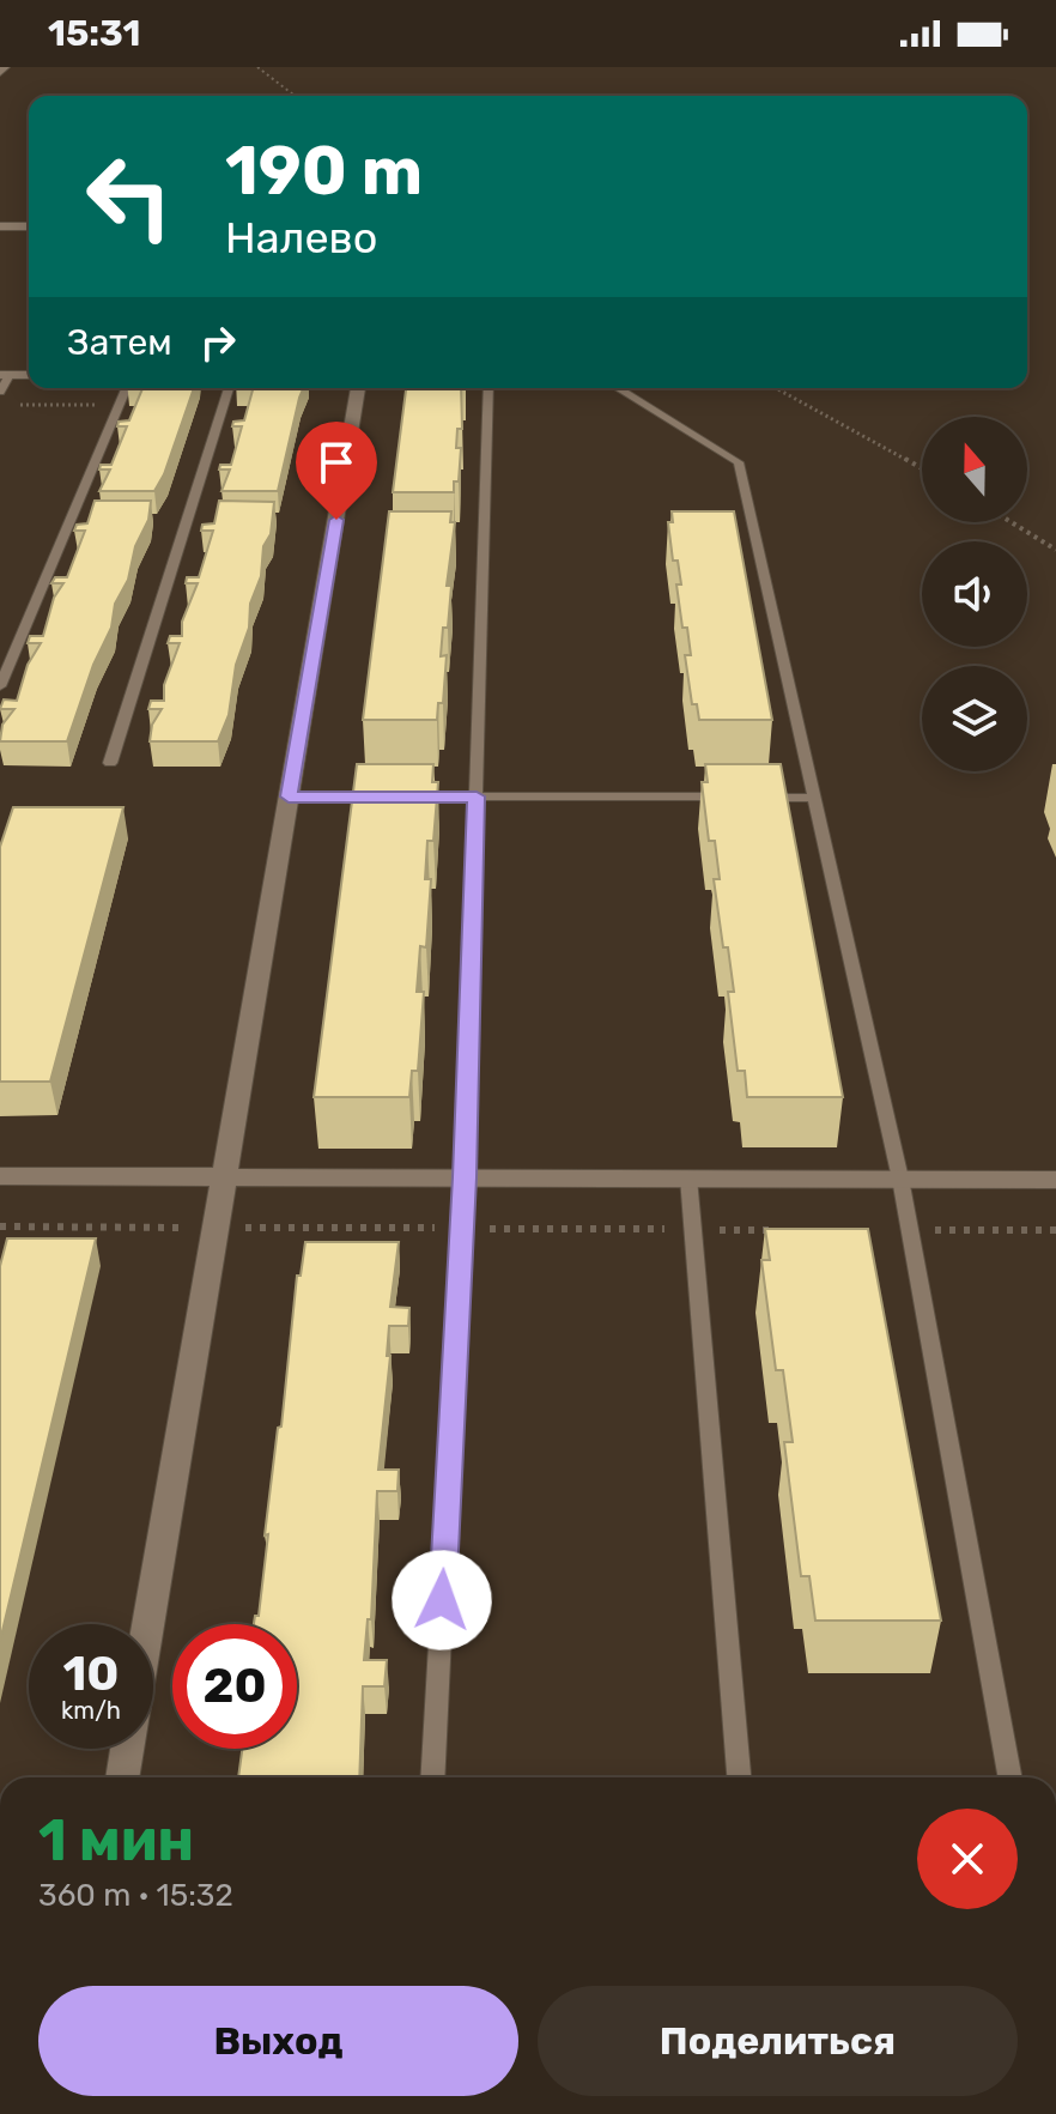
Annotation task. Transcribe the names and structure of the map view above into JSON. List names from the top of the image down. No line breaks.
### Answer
{"north":"top","page":{"status":"15:31","turn":["190 m","Налево"],"then":"Затем","speed":"10 km/h","limit":"20","heading":["1 мин","360 m · 15:32"],"buttons":["Выход","Поделиться"]}}
